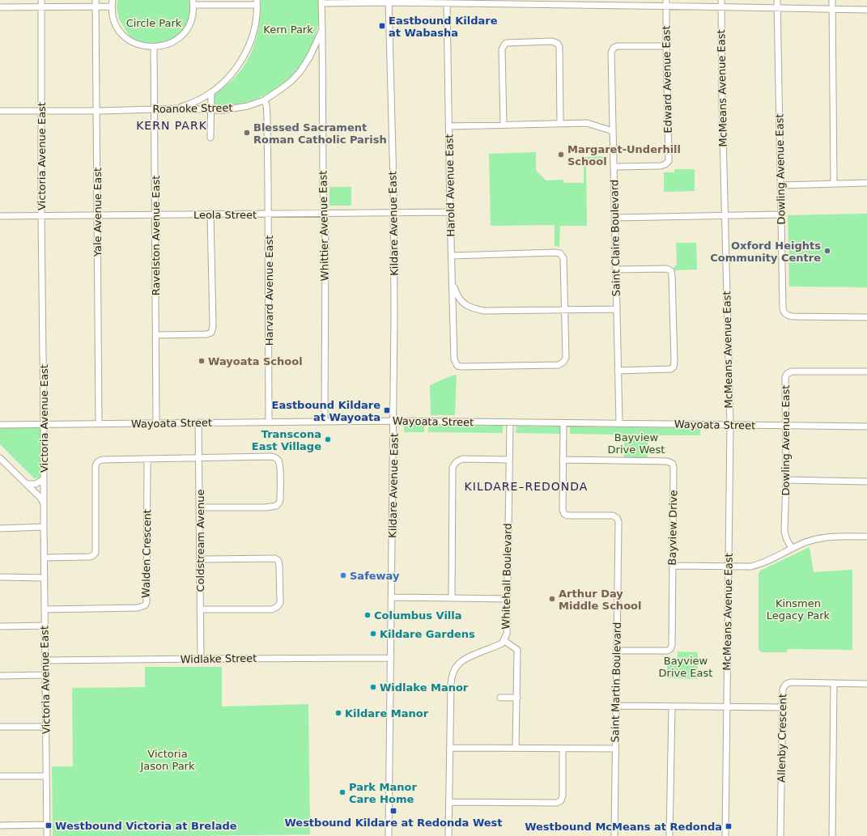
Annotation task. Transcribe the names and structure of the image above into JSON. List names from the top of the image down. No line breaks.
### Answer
{"streets":{"street":["Edward Avenue East","McMeans Avenue East","Roanoke Street","Victoria Avenue East","Dowling Avenue East","Harold Avenue East","Yale Avenue East","Leola Street","Kildare Avenue East","Whittier Avenue East","Ravelston Avenue East","Saint Claire Boulevard","Harvard Avenue East","Wayoata Street","Bayview Drive","Coldstream Avenue","Walden Crescent","Whitehall Boulevard","Widlake Street","Saint Martin Boulevard","Allenby Crescent"]},"crossings":[["Edward Avenue East","Saint Claire Boulevard"],["McMeans Avenue East","Wayoata Street"],["Roanoke Street","Victoria Avenue East"],["Roanoke Street","Yale Avenue East"],["Roanoke Street","Whittier Avenue East"],["Roanoke Street","Ravelston Avenue East"],["Roanoke Street","Harvard Avenue East"],["Victoria Avenue East","Leola Street"],["Victoria Avenue East","Wayoata Street"],["Victoria Avenue East","Walden Crescent"],["Victoria Avenue East","Widlake Street"],["Dowling Avenue East","Wayoata Street"],["Harold Avenue East","Leola Street"],["Yale Avenue East","Leola Street"],["Yale Avenue East","Wayoata Street"],["Leola Street","Kildare Avenue East"],["Leola Street","Whittier Avenue East"],["Leola Street","Ravelston Avenue East"],["Leola Street","Harvard Avenue East"],["Kildare Avenue East","Wayoata Street"],["Kildare Avenue East","Widlake Street"],["Whittier Avenue East","Wayoata Street"],["Ravelston Avenue East","Wayoata Street"],["Saint Claire Boulevard","Wayoata Street"],["Harvard Avenue East","Wayoata Street"],["Wayoata Street","Coldstream Avenue"],["Wayoata Street","Whitehall Boulevard"],["Wayoata Street","Saint Martin Boulevard"],["Bayview Drive","Saint Martin Boulevard"],["Coldstream Avenue","Widlake Street"]],"districts":["KERN PARK","KILDARE–REDONDA"],"parks":["Circle Park","Kern Park","Bayview Drive West","Kinsmen Legacy Park","Bayview Drive East","Victoria Jason Park"],"places":{"transit":["Eastbound Kildare at Wabasha","Eastbound Kildare at Wayoata","Westbound Kildare at Redonda West","Westbound Victoria at Brelade","Westbound McMeans at Redonda"],"other":["Blessed Sacrament Roman Catholic Parish","Margaret-Underhill School","Oxford Heights Community Centre","Wayoata School","Transcona East Village","Safeway","Arthur Day Middle School","Columbus Villa","Kildare Gardens","Widlake Manor","Kildare Manor","Park Manor Care Home"]}}
